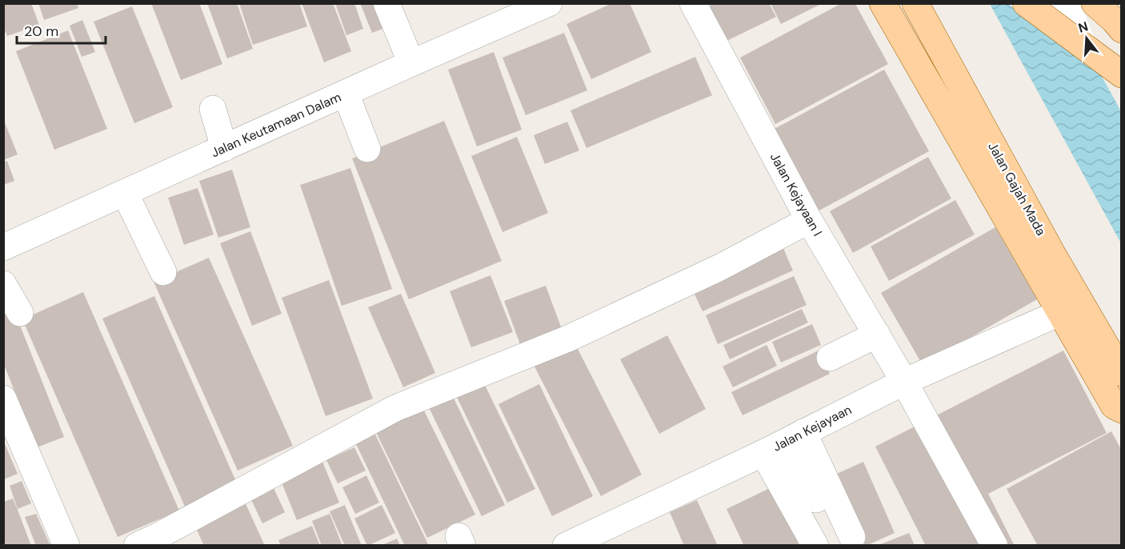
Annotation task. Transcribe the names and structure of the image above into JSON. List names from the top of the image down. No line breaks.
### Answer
{"streets":{"main road":["Jalan Gajah Mada"],"street":["Jalan Keutamaan Dalam","Jalan Kejayaan I","Jalan Kejayaan"]},"crossings":[["Jalan Kejayaan I","Jalan Kejayaan"]],"scale_bar":"20 m","north":"top"}
